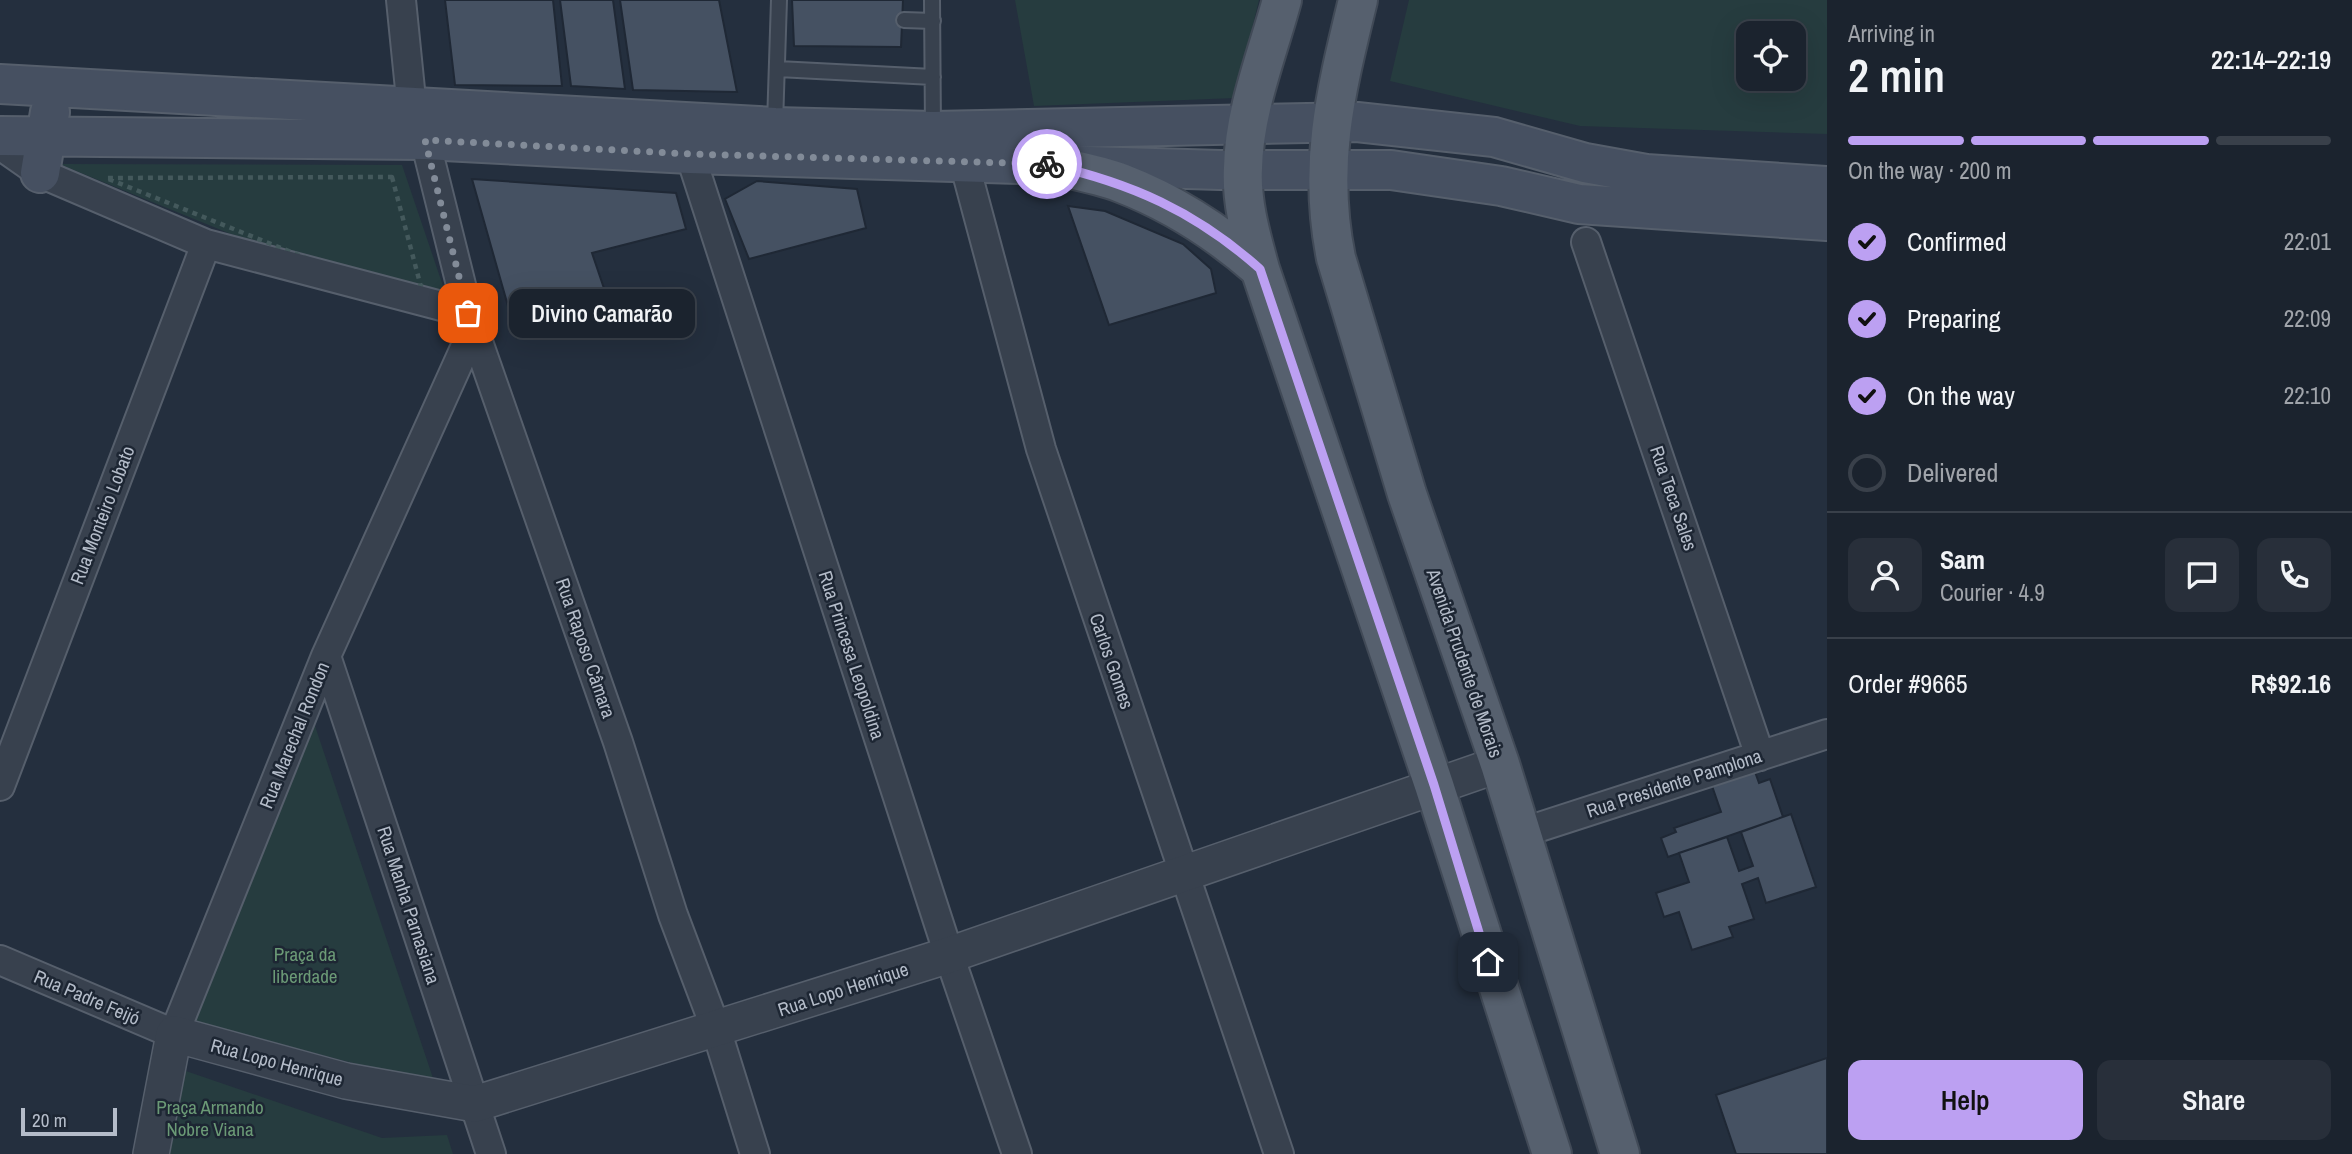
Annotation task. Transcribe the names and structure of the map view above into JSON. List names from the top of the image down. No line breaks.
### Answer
{"streets":{"main road":["Avenida Prudente de Morais"],"street":["Rua Teca Sales","Rua Monteiro Lobato","Rua Raposo Câmara","Rua Princesa Leopoldina","Carlos Gomes","Rua Marechal Rondon","Rua Presidente Pamplona","Rua Manha Parnasiana","Rua Lopo Henrique","Rua Padre Feijó"]},"crossings":[["Rua Teca Sales","Rua Presidente Pamplona"],["Rua Raposo Câmara","Rua Marechal Rondon"],["Rua Raposo Câmara","Rua Lopo Henrique"],["Rua Princesa Leopoldina","Rua Lopo Henrique"],["Carlos Gomes","Rua Lopo Henrique"],["Avenida Prudente de Morais","Rua Presidente Pamplona"],["Avenida Prudente de Morais","Rua Lopo Henrique"],["Rua Marechal Rondon","Rua Manha Parnasiana"],["Rua Marechal Rondon","Rua Lopo Henrique"],["Rua Marechal Rondon","Rua Padre Feijó"],["Rua Manha Parnasiana","Rua Lopo Henrique"],["Rua Lopo Henrique","Rua Padre Feijó"]],"parks":["Praça da liberdade","Praça Armando Nobre Viana"],"places":["Divino Camarão"],"scale_bar":"20 m","page":{"heading":["2 min","Arriving in","22:14–22:19"],"panel":["Sam","Courier · 4.9","Order #9665","R$92.16"],"bar":"On the way · 200 m","list":[["Confirmed","22:01"],["Preparing","22:09"],["On the way","22:10"],"Delivered"],"bubble":"Divino Camarão","buttons":["Help","Share"],"scale":"20 m"}}
